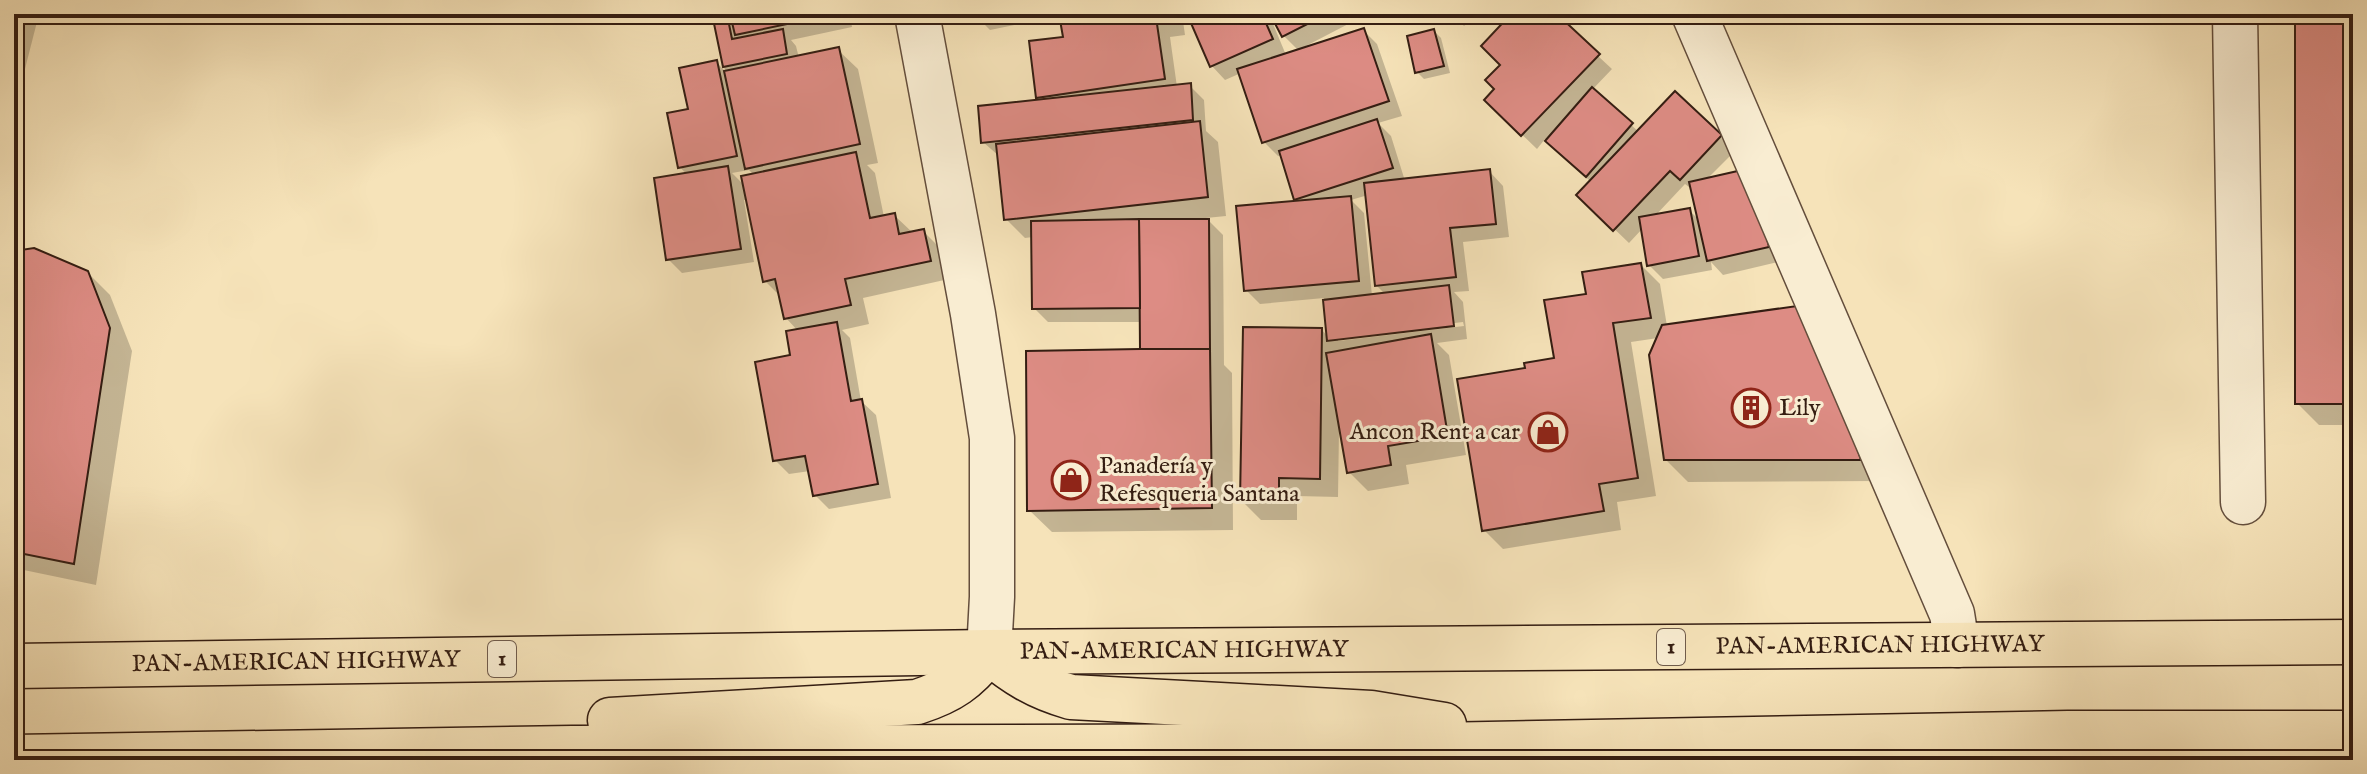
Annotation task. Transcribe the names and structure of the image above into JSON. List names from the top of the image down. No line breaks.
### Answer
{"streets":{"highway":["PAN-AMERICAN HIGHWAY","1"]},"places":{"building":["Lily"],"shop":["Ancon Rent a car","Panadería y Refesqueria Santana"]}}
